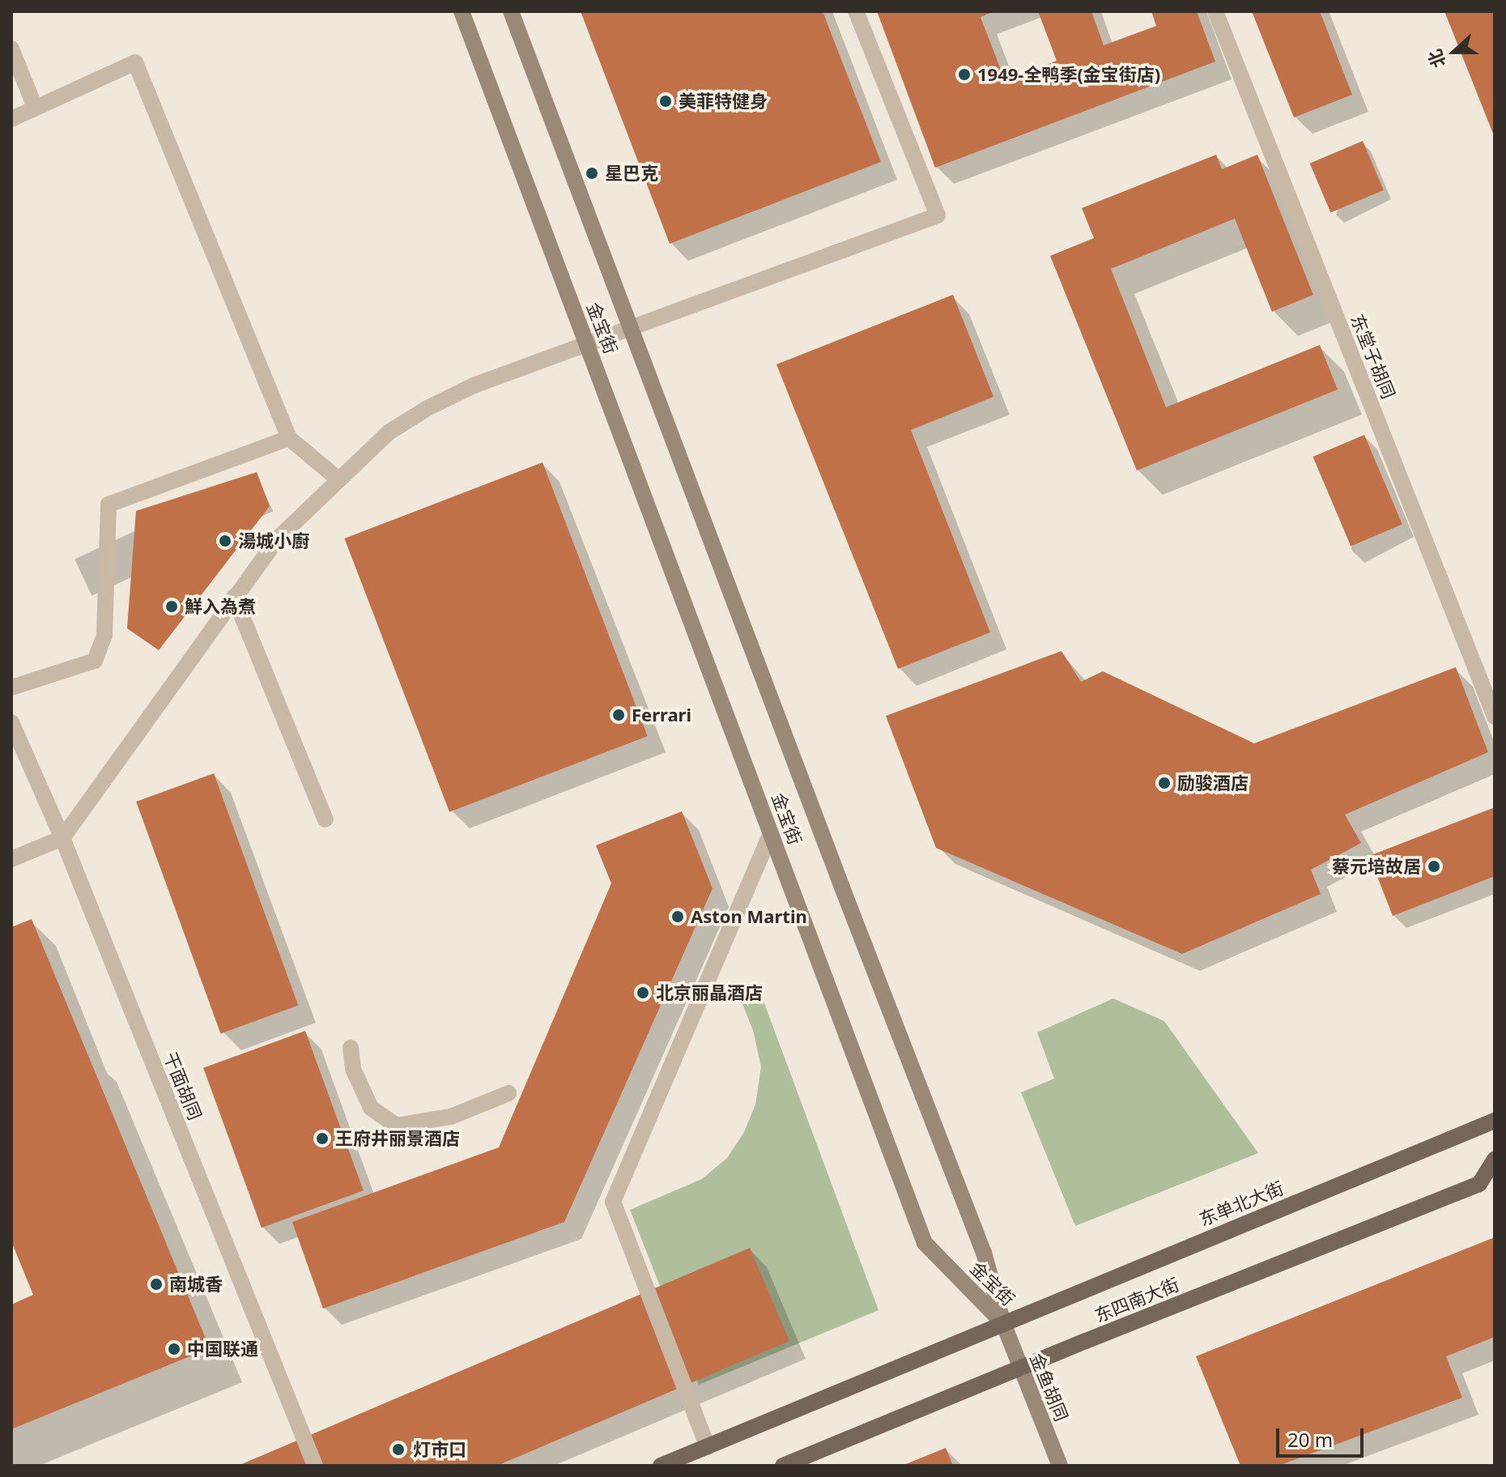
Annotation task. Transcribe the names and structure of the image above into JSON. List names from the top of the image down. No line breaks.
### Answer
{"streets":{"main road":["金宝街","东单北大街","东四南大街","金鱼胡同"],"street":["东堂子胡同","干面胡同"]},"crossings":[["金宝街","东单北大街"],["金宝街","金鱼胡同"],["东单北大街","金鱼胡同"],["东四南大街","金鱼胡同"]],"places":["1949-全鸭季(金宝街店)","美菲特健身","星巴克","湯城小廚","鮮入為煮","Ferrari","励骏酒店","蔡元培故居","Aston Martin","北京丽晶酒店","王府井丽景酒店","南城香","中国联通","灯市口"],"scale_bar":"20 m","north":"left"}
